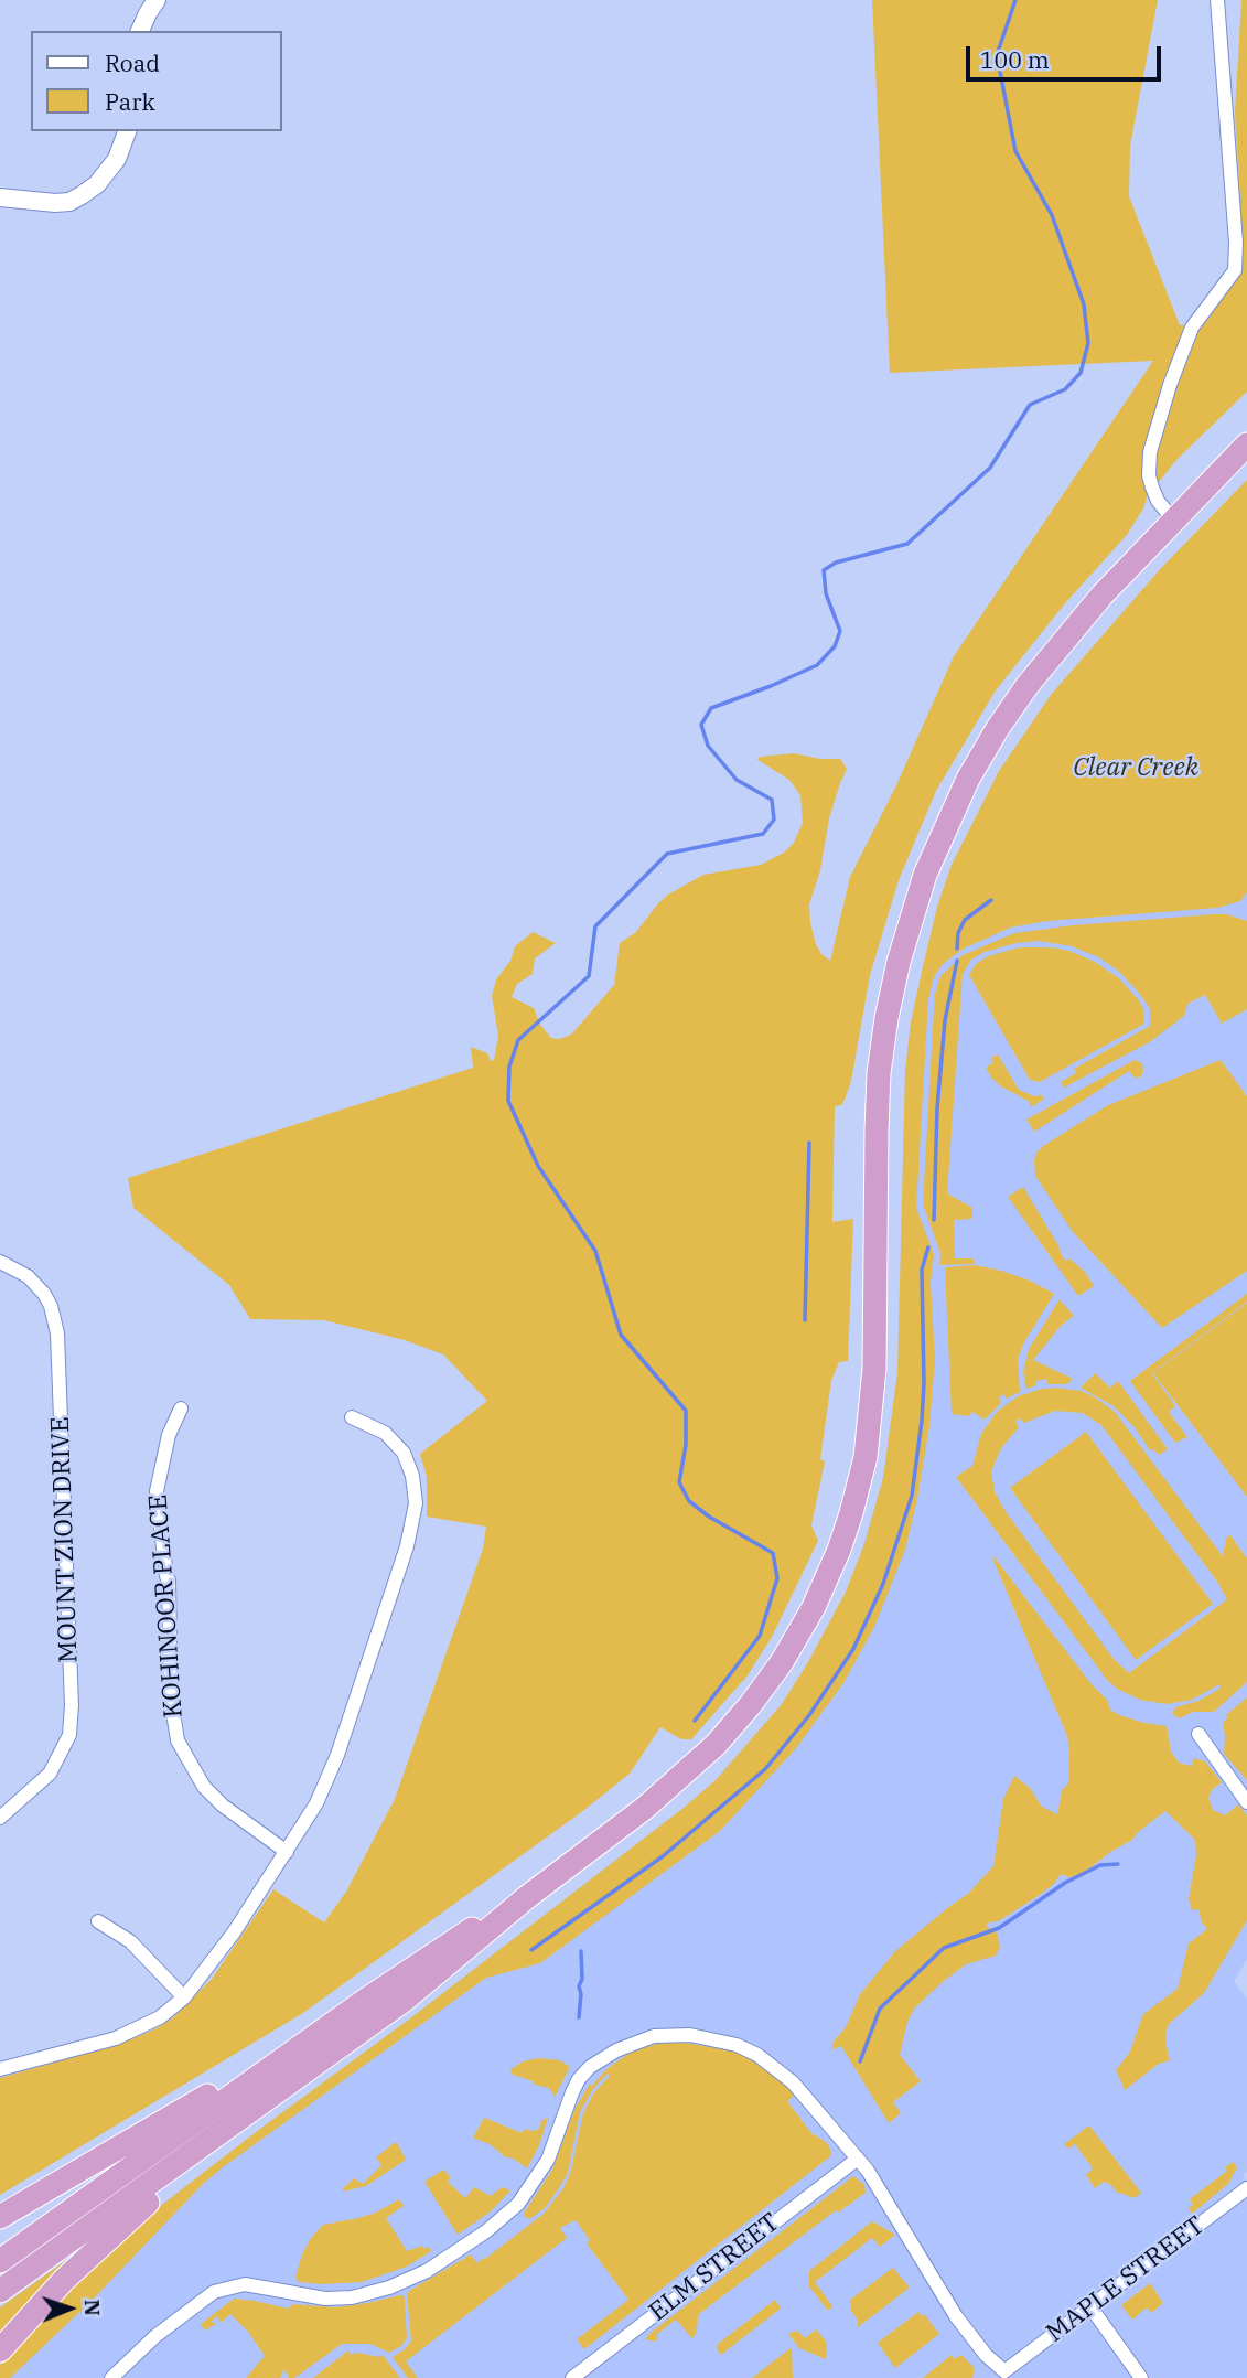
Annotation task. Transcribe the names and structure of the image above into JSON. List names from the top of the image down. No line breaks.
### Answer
{"streets":{"street":["MOUNT ZION DRIVE","KOHINOOR PLACE","ELM STREET","MAPLE STREET"]},"crossings":[["ELM STREET","MAPLE STREET"]],"parks":["Clear Creek"],"legend":["Road","Park"],"scale_bar":"100 m","north":"right"}
